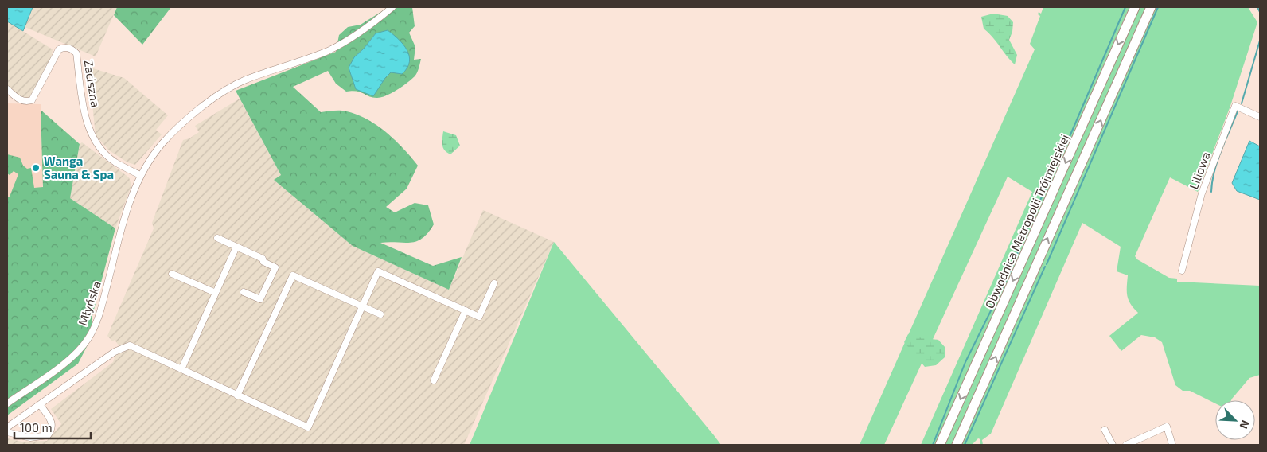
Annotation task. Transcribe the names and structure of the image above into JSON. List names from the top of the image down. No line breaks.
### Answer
{"streets":{"highway":["Obwodnica Metropolii Trójmiejskiej"],"street":["Zaciszna","Liliowa","Młyńska"]},"crossings":[["Zaciszna","Młyńska"]],"places":["Wanga Sauna & Spa"],"scale_bar":"100 m","north":"bottom right"}
